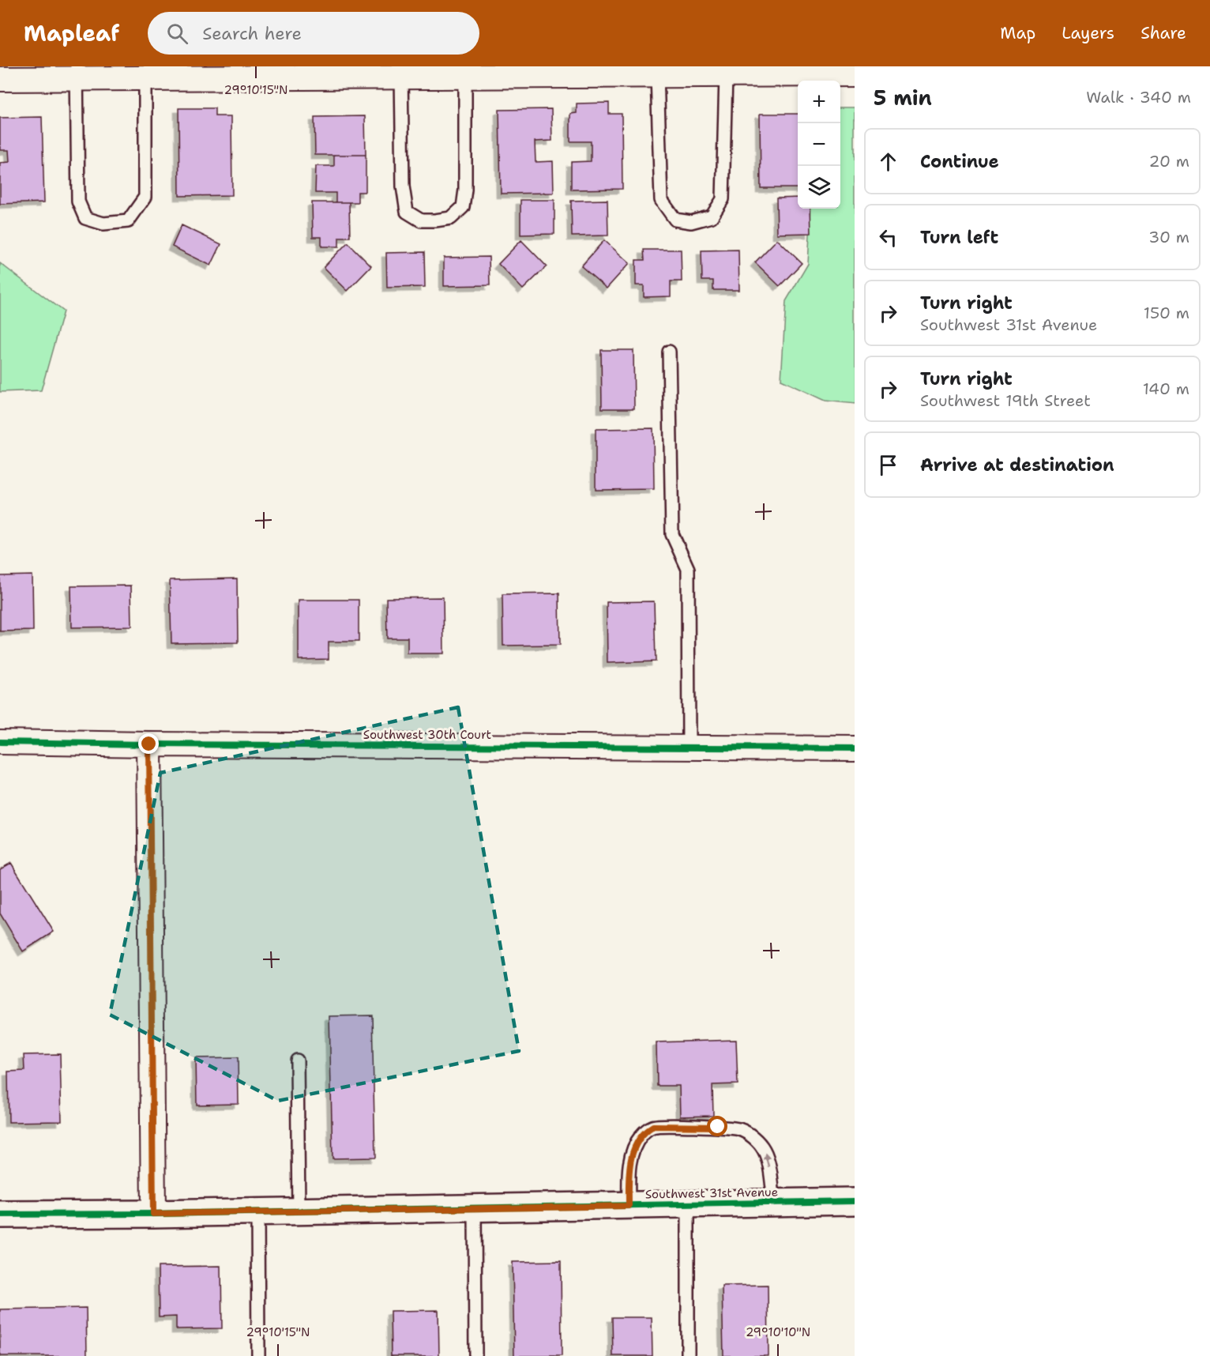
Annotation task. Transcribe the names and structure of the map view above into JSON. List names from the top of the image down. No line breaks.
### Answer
{"streets":{"street":["Southwest 30th Court","Southwest 31st Avenue"]},"page":{"header":"Mapleaf","search":"Search here","nav":["Map","Layers","Share"],"heading":["5 min","Walk · 340 m"],"map_buttons":["+","−"],"list":[["Continue","20 m"],["Turn left","30 m"],["Turn right","Southwest 31st Avenue","150 m"],["Turn right","Southwest 19th Street","140 m"],"Arrive at destination"]},"coordinates":["29°10'15\"N","29°10'10\"N"]}
